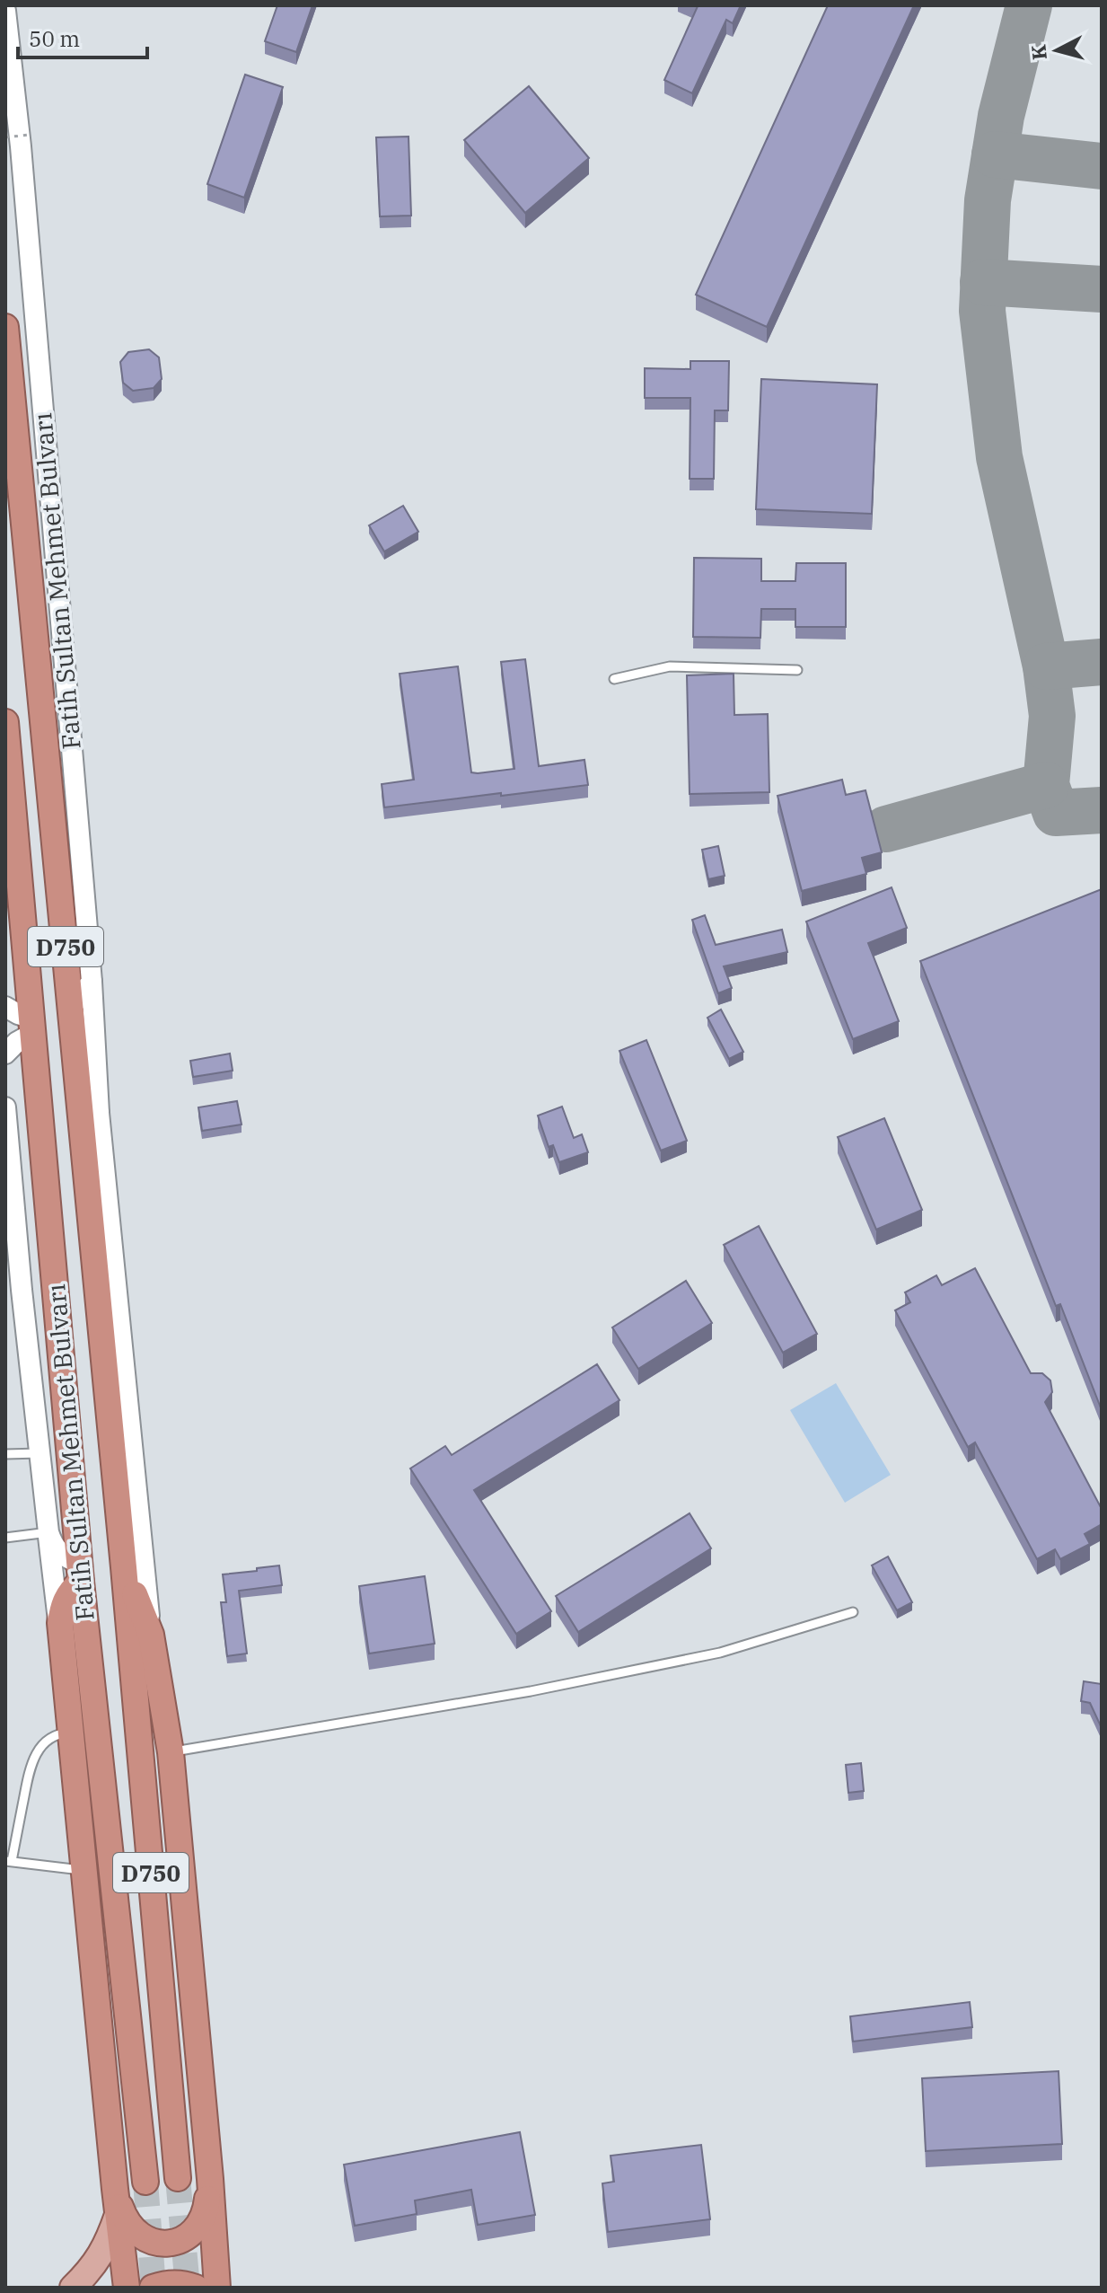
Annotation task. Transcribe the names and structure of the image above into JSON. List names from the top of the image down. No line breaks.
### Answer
{"streets":{"highway":["Fatih Sultan Mehmet Bulvarı","D750"]},"scale_bar":"50 m","north":"left"}
